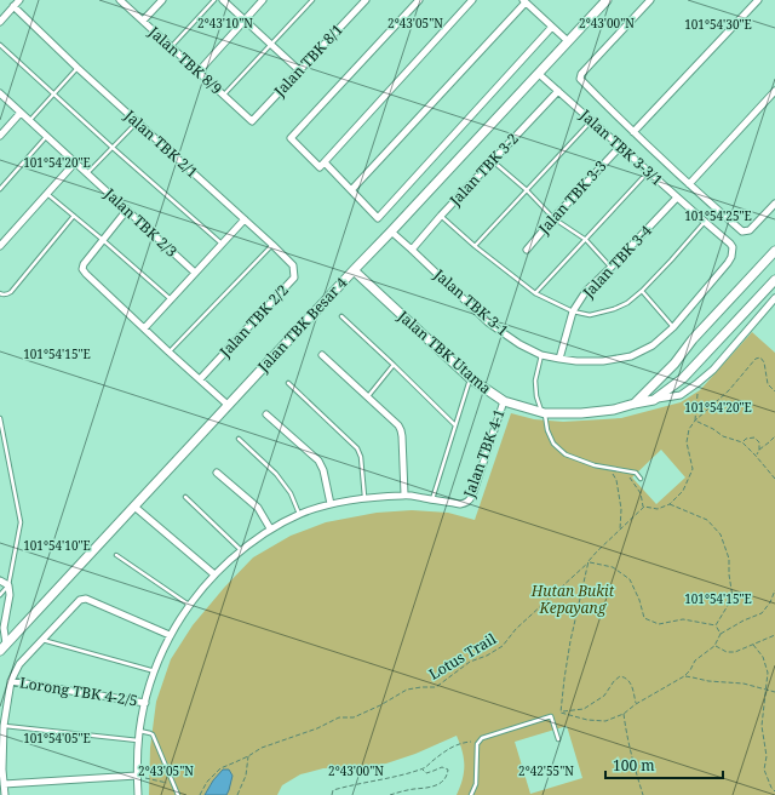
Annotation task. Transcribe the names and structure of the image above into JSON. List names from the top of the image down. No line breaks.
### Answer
{"streets":{"street":["Jalan TBK 8/9","Jalan TBK 8/1","Jalan TBK 2/1","Jalan TBK 3-3/1","Jalan TBK 3-2","Jalan TBK 3-3","Jalan TBK 2/3","Jalan TBK 3-4","Jalan TBK 3-1","Jalan TBK 2/2","Jalan TBK Besar 4","Jalan TBK Utama","Jalan TBK 4-1","Lorong TBK 4-2/5"],"path":["Lotus Trail"]},"crossings":[["Jalan TBK 8/9","Jalan TBK 8/1"],["Jalan TBK 2/1","Jalan TBK 2/2"],["Jalan TBK 3-3/1","Jalan TBK 3-2"],["Jalan TBK 3-3/1","Jalan TBK 3-3"],["Jalan TBK 3-3/1","Jalan TBK 3-4"],["Jalan TBK 3-3/1","Jalan TBK 3-1"],["Jalan TBK 3-3/1","Jalan TBK Besar 4"],["Jalan TBK 3-2","Jalan TBK 3-1"],["Jalan TBK 3-4","Jalan TBK 3-1"],["Jalan TBK 3-1","Jalan TBK Besar 4"],["Jalan TBK Besar 4","Jalan TBK Utama"],["Jalan TBK Utama","Jalan TBK 4-1"]],"parks":["Hutan Bukit Kepayang"],"scale_bar":"100 m","coordinates":["2°43'10\"N","2°43'05\"N","2°43'00\"N","101°54'30\"E","101°54'20\"E","101°54'25\"E","101°54'15\"E","101°54'10\"E","101°54'05\"E","2°42'55\"N"]}
